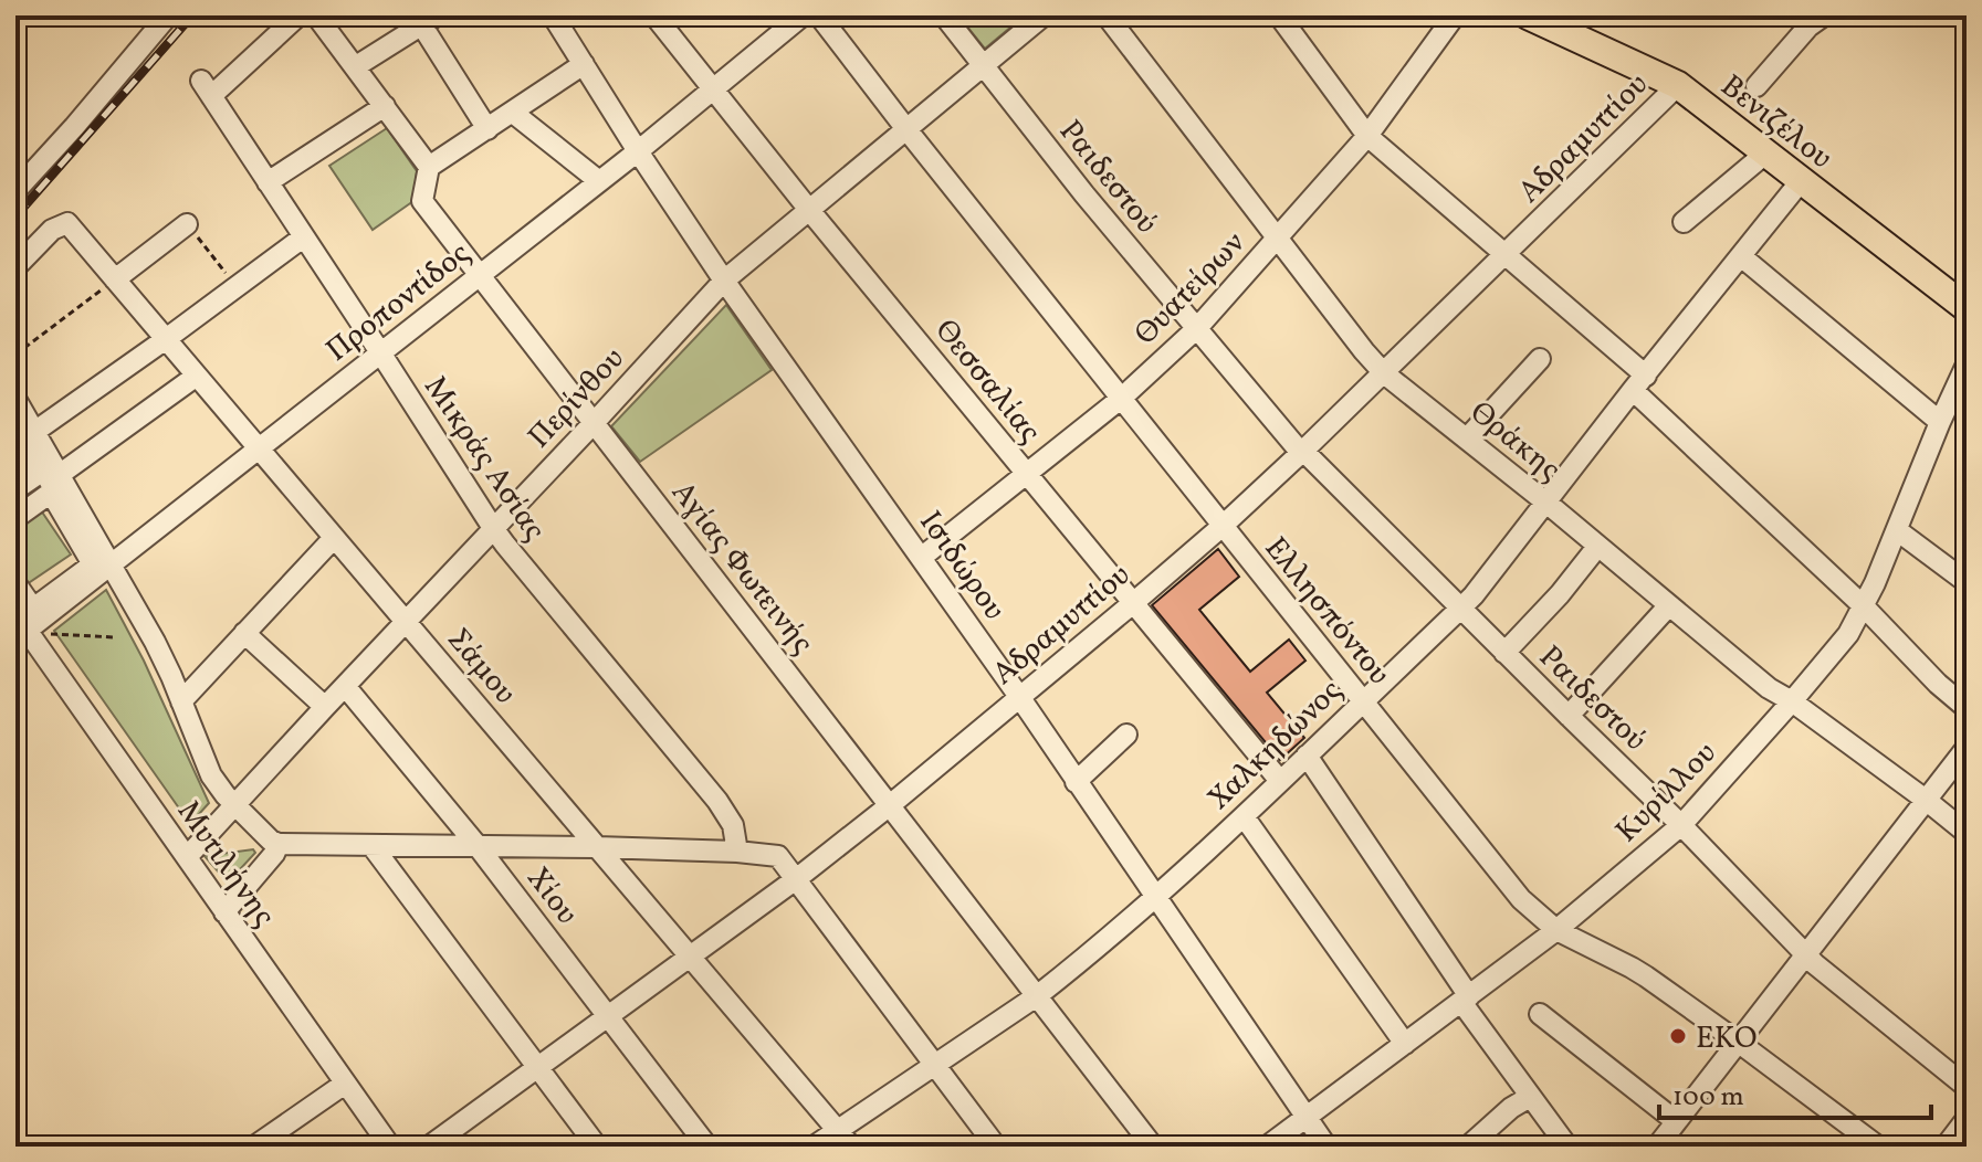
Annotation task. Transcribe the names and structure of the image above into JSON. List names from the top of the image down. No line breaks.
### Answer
{"streets":{"main road":["Βενιζέλου"],"street":["Αδραμυττίου","Ραιδεστού","Θυατείρων","Προποντίδος","Θεσσαλίας","Περίνθου","Θράκης","Μικράς Ασίας","Ισιδώρου","Αγίας Φωτεινής","Ελλησπόντου","Σάμου","Χαλκηδώνος","Κυρίλλου","Μυτιλήνης","Χίου"]},"crossings":[["Βενιζέλου","Αδραμυττίου"],["Βενιζέλου","Χαλκηδώνος"],["Αδραμυττίου","Ραιδεστού"],["Αδραμυττίου","Θεσσαλίας"],["Αδραμυττίου","Θράκης"],["Αδραμυττίου","Ισιδώρου"],["Αδραμυττίου","Αγίας Φωτεινής"],["Αδραμυττίου","Ελλησπόντου"],["Αδραμυττίου","Σάμου"],["Αδραμυττίου","Χίου"],["Ραιδεστού","Θυατείρων"],["Ραιδεστού","Περίνθου"],["Ραιδεστού","Χαλκηδώνος"],["Ραιδεστού","Κυρίλλου"],["Θυατείρων","Θεσσαλίας"],["Θυατείρων","Θράκης"],["Θυατείρων","Ισιδώρου"],["Θυατείρων","Ελλησπόντου"],["Προποντίδος","Θεσσαλίας"],["Προποντίδος","Μικράς Ασίας"],["Προποντίδος","Ισιδώρου"],["Προποντίδος","Αγίας Φωτεινής"],["Προποντίδος","Σάμου"],["Προποντίδος","Μυτιλήνης"],["Θεσσαλίας","Περίνθου"],["Θεσσαλίας","Χαλκηδώνος"],["Περίνθου","Μικράς Ασίας"],["Περίνθου","Ισιδώρου"],["Περίνθου","Αγίας Φωτεινής"],["Περίνθου","Ελλησπόντου"],["Περίνθου","Σάμου"],["Περίνθου","Μυτιλήνης"],["Περίνθου","Χίου"],["Θράκης","Χαλκηδώνος"],["Θράκης","Κυρίλλου"],["Ισιδώρου","Χαλκηδώνος"],["Ισιδώρου","Κυρίλλου"],["Αγίας Φωτεινής","Χαλκηδώνος"],["Ελλησπόντου","Χαλκηδώνος"],["Ελλησπόντου","Κυρίλλου"],["Σάμου","Χαλκηδώνος"]],"places":["ΕΚΟ"],"scale_bar":"100 m"}
